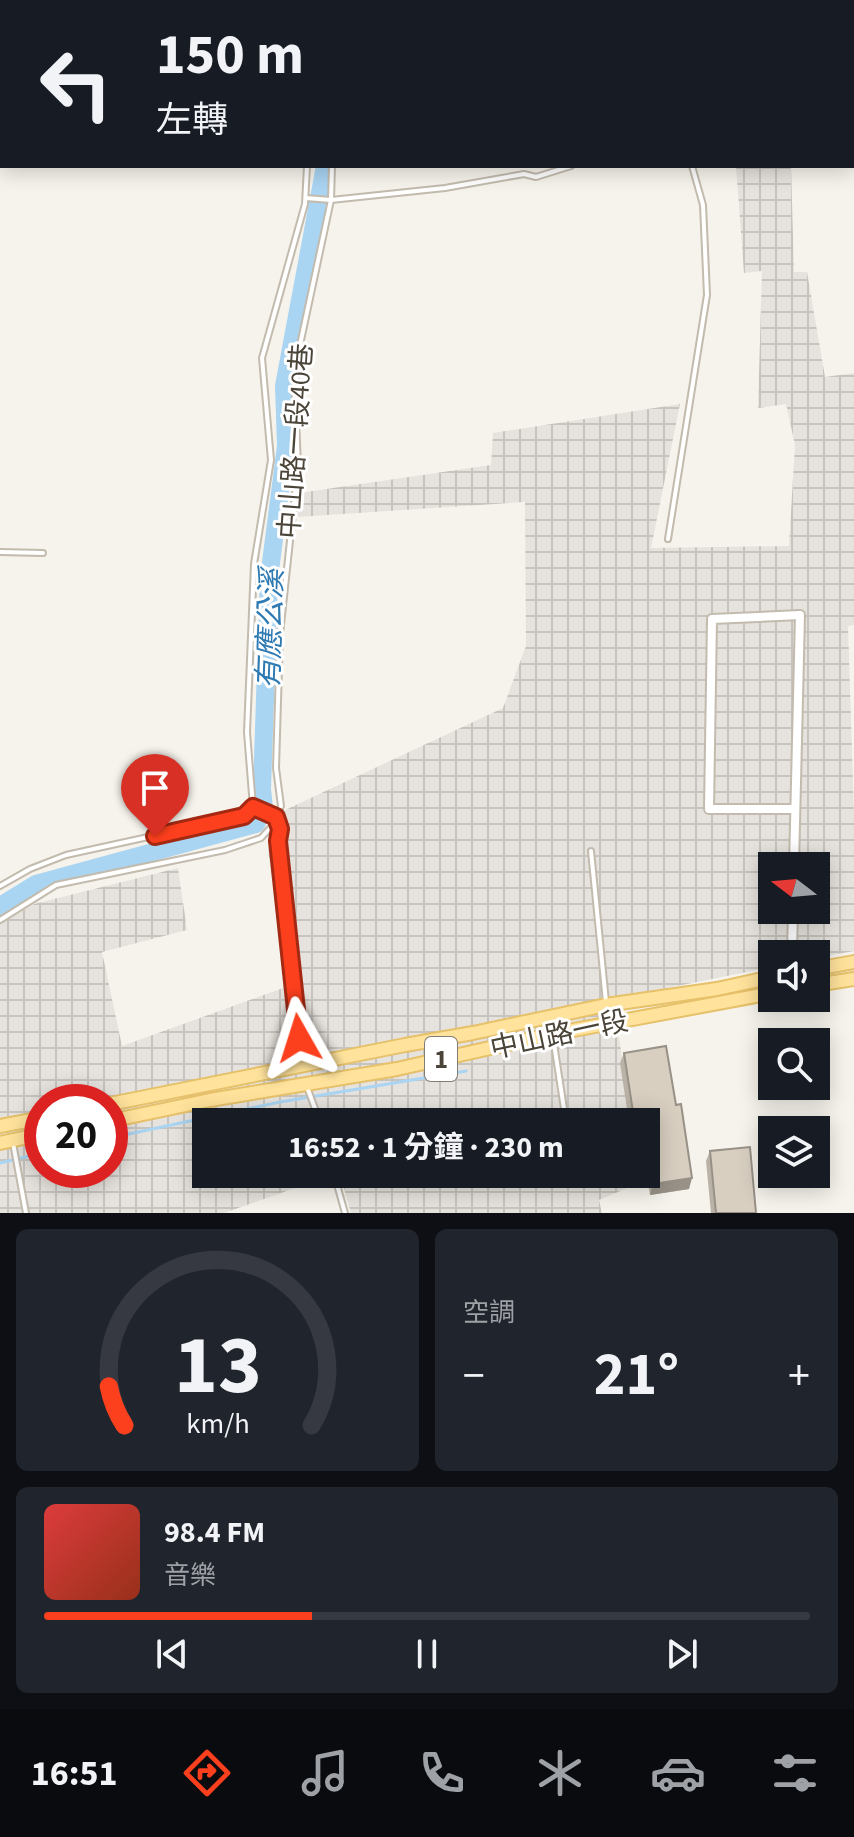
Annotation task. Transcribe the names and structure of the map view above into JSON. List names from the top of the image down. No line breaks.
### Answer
{"streets":{"main road":["中山路一段","1"],"lane":["中山路一段40巷"]},"crossings":[["中山路一段40巷","中山路一段"]],"water":["有應公溪"],"north":"left","page":{"turn":["150 m","左轉"],"limit":"20","trip":"16:52 · 1 分鐘 · 230 m","tile":"空調","heat":["−","21°","+"],"song":["98.4 FM","音樂"],"tabs":"16:51","gauge":["13","km/h"]}}
